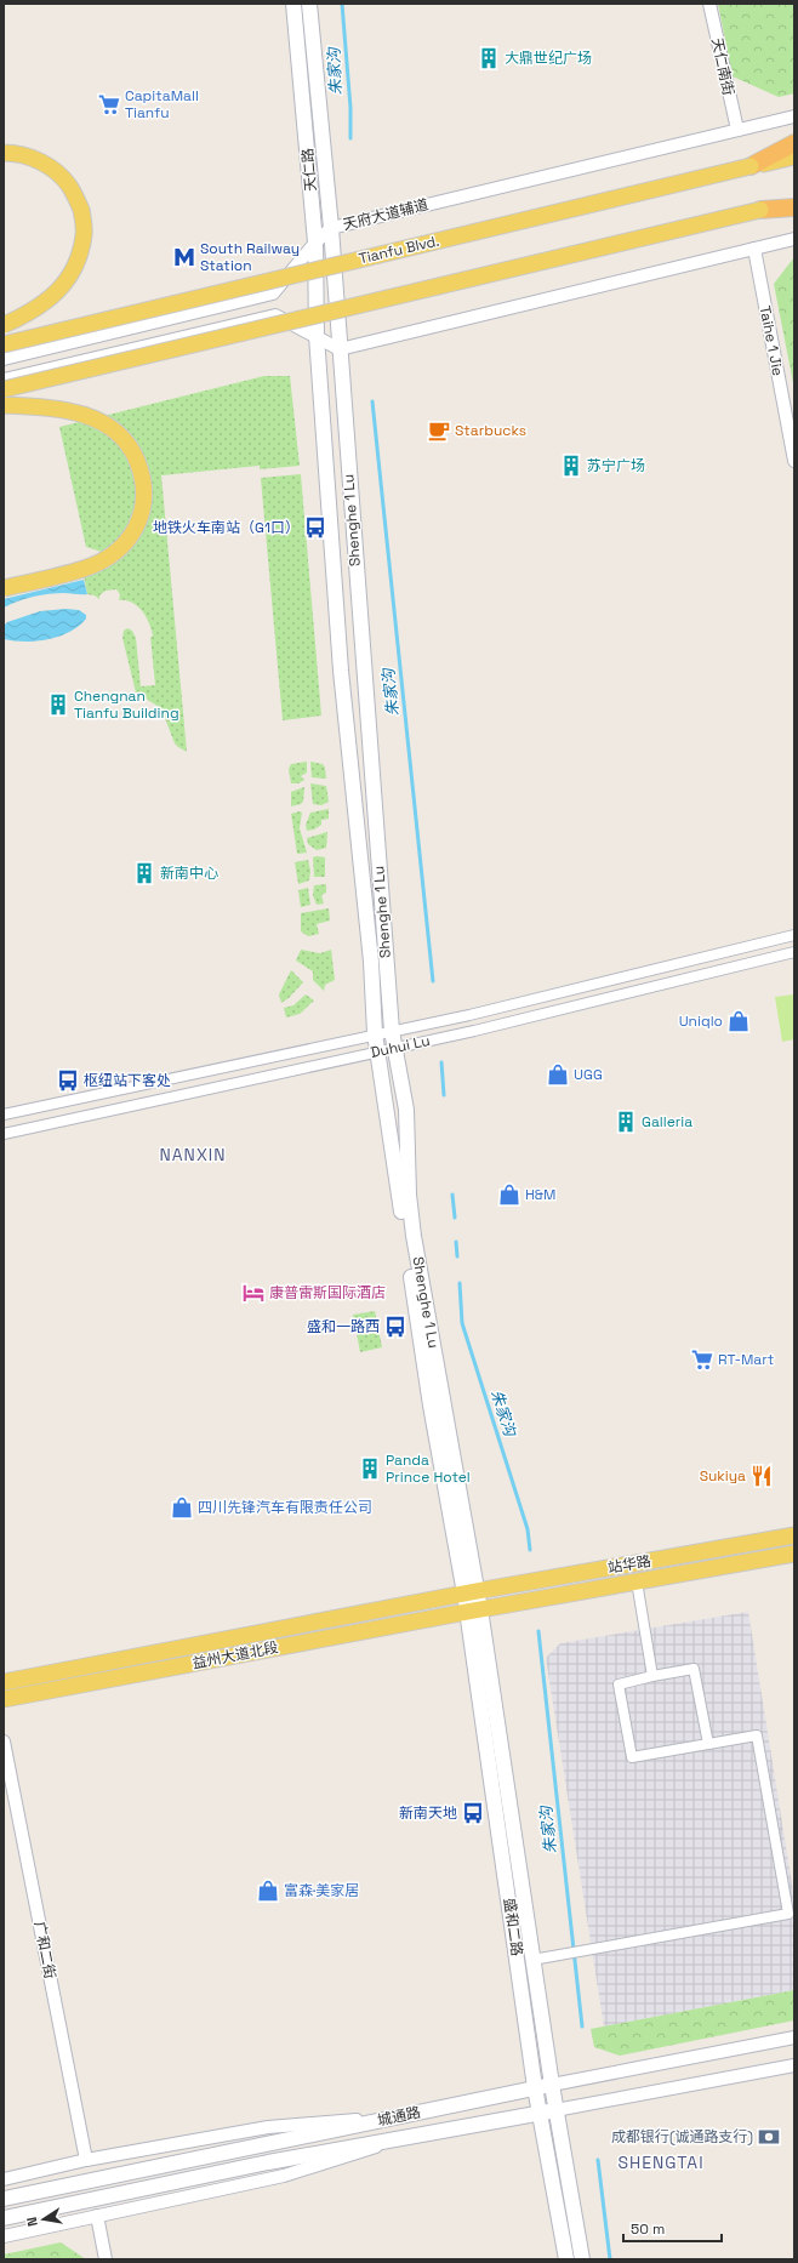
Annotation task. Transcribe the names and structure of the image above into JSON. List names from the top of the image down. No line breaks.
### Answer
{"streets":{"main road":["天仁路","Tianfu Blvd.","Shenghe 1 Lu","站华路","益州大道北段","盛和二路","城通路"],"street":["天仁南街","天府大道辅道","Taihe 1 Jie","Duhui Lu","广和二街"]},"crossings":[["天仁南街","天府大道辅道"],["天仁路","天府大道辅道"],["天仁路","Shenghe 1 Lu"],["天府大道辅道","Shenghe 1 Lu"],["Shenghe 1 Lu","Duhui Lu"],["Shenghe 1 Lu","站华路"],["Shenghe 1 Lu","益州大道北段"],["站华路","益州大道北段"],["站华路","盛和二路"],["益州大道北段","盛和二路"],["盛和二路","城通路"]],"districts":["NANXIN","SHENGTAI"],"water":["朱家沟"],"places":{"building":["大鼎世纪广场","苏宁广场","Chengnan Tianfu Building","新南中心","Galleria","Panda Prince Hotel"],"supermarket":["CapitaMall Tianfu","RT-Mart"],"metro station":["South Railway Station"],"cafe":["Starbucks"],"bus stop":["地铁火车南站（G1口）","枢纽站下客处","盛和一路西","新南天地"],"shop":["Uniqlo","UGG","H&M","四川先锋汽车有限责任公司","富森·美家居"],"hotel":["康普雷斯国际酒店"],"restaurant":["Sukiya"],"bank":["成都银行(诚通路支行)"]},"scale_bar":"50 m","north":"left"}
